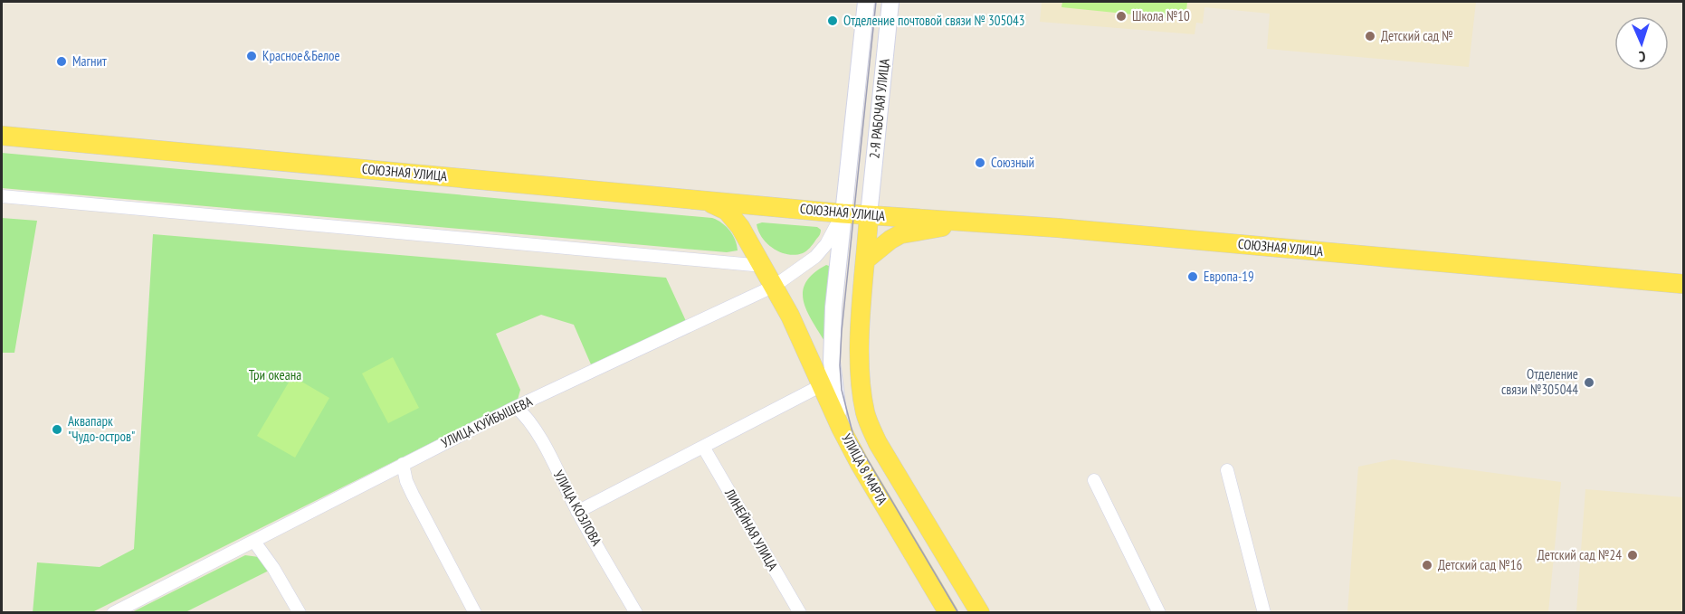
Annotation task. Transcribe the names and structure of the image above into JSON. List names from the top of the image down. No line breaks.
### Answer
{"streets":{"main road":["2-Я РАБОЧАЯ УЛИЦА","СОЮЗНАЯ УЛИЦА","УЛИЦА 8 МАРТА"],"street":["УЛИЦА КУЙБЫШЕВА","УЛИЦА КОЗЛОВА","ЛИНЕЙНАЯ УЛИЦА"]},"crossings":[["2-Я РАБОЧАЯ УЛИЦА","СОЮЗНАЯ УЛИЦА"],["2-Я РАБОЧАЯ УЛИЦА","УЛИЦА КУЙБЫШЕВА"],["2-Я РАБОЧАЯ УЛИЦА","УЛИЦА 8 МАРТА"],["СОЮЗНАЯ УЛИЦА","УЛИЦА КУЙБЫШЕВА"],["СОЮЗНАЯ УЛИЦА","УЛИЦА 8 МАРТА"],["УЛИЦА КУЙБЫШЕВА","УЛИЦА 8 МАРТА"],["УЛИЦА КУЙБЫШЕВА","УЛИЦА КОЗЛОВА"]],"parks":["Три океана"],"places":["Школа №10","Отделение почтовой связи № 305043","Детский сад №","Красное&Белое","Магнит","Союзный","Европа-19","Отделение связи №305044","Аквапарк \"Чудо-остров\"","Детский сад №24","Детский сад №16"],"north":"bottom"}
